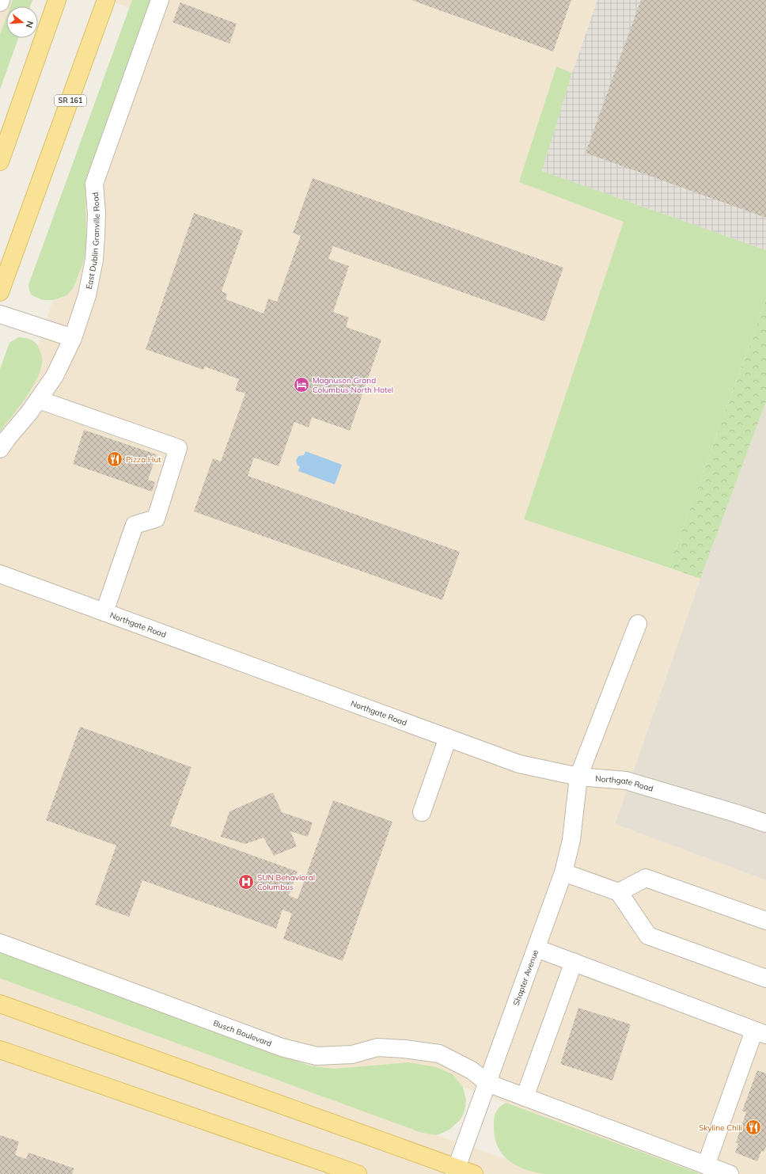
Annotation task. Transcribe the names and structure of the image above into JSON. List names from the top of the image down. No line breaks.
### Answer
{"streets":{"main road":["SR 161"],"street":["East Dublin Granville Road","Northgate Road","Shapter Avenue","Busch Boulevard"]},"crossings":[["Northgate Road","Shapter Avenue"],["Shapter Avenue","Busch Boulevard"]],"places":{"hotel":["Magnuson Grand Columbus North Hotel"],"restaurant":["Pizza Hut","Skyline Chili"],"hospital":["SUN Behavioral Columbus"]},"north":"right"}
